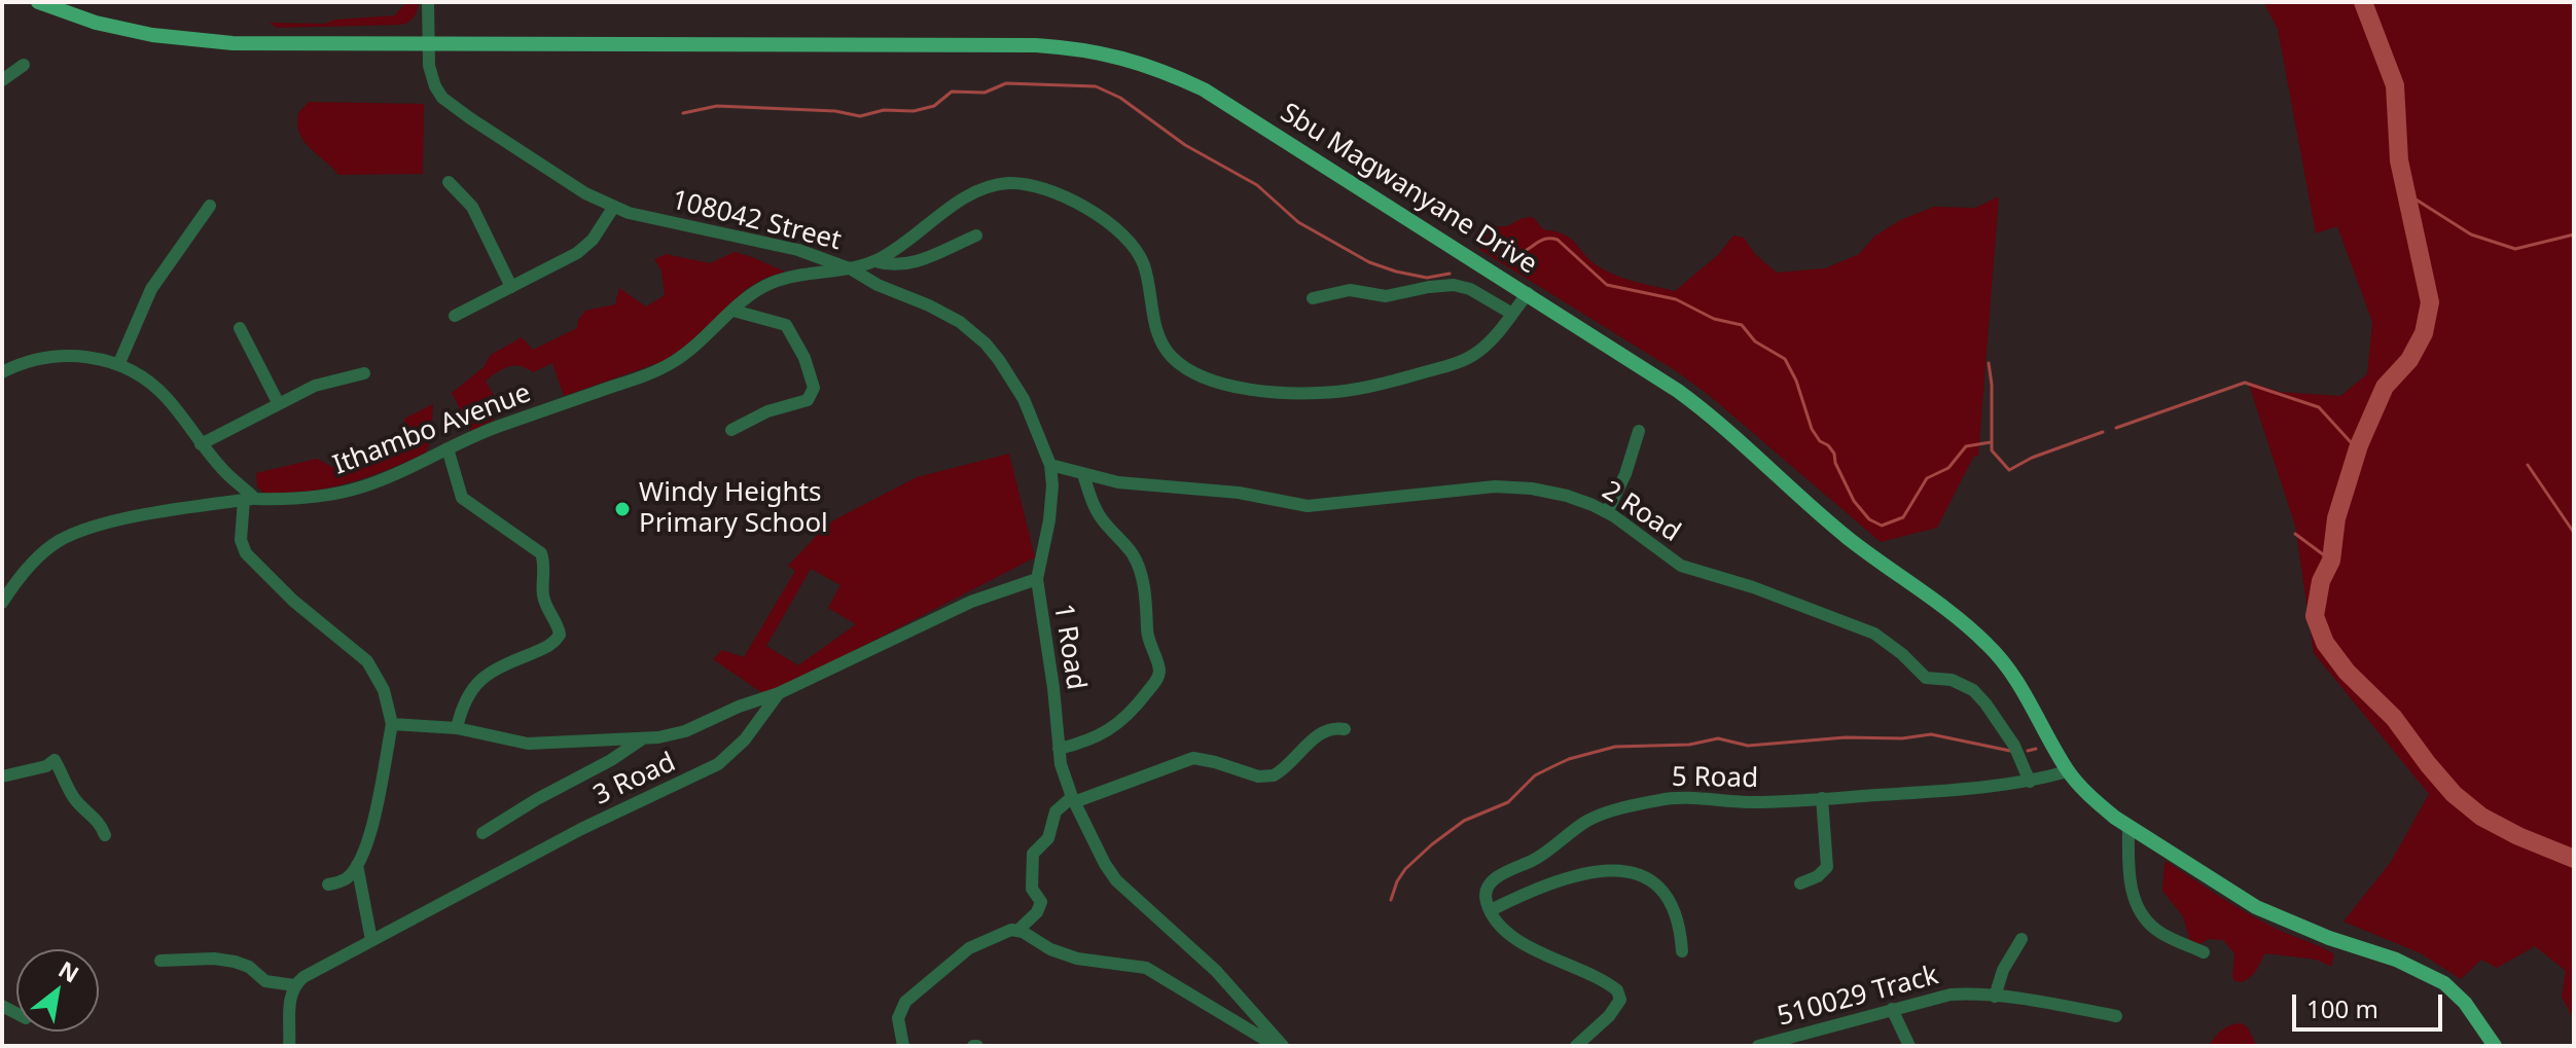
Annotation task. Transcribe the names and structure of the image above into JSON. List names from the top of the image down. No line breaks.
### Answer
{"streets":{"main road":["Sbu Magwanyane Drive"],"street":["108042 Street","Ithambo Avenue","2 Road","1 Road","5 Road","3 Road","510029 Track"]},"crossings":[["Sbu Magwanyane Drive","108042 Street"],["Sbu Magwanyane Drive","5 Road"],["108042 Street","Ithambo Avenue"],["108042 Street","1 Road"],["Ithambo Avenue","1 Road"],["2 Road","1 Road"],["2 Road","5 Road"],["1 Road","3 Road"]],"places":["Windy Heights Primary School"],"scale_bar":"100 m","north":"top right"}
